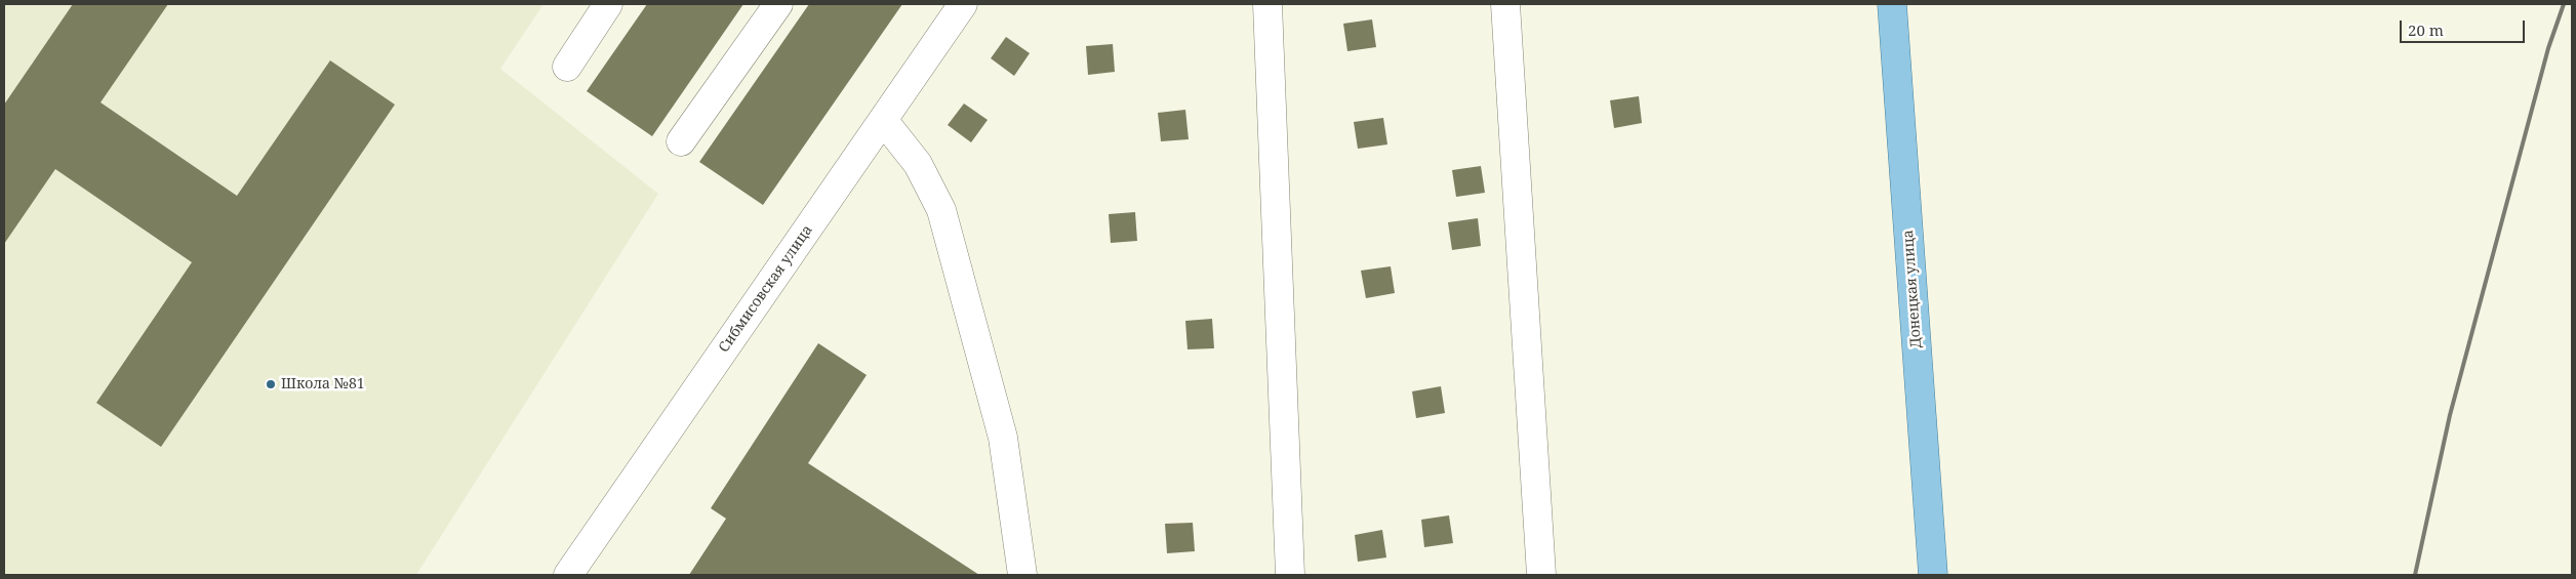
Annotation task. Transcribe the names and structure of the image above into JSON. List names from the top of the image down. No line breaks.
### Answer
{"streets":{"main road":["Донецкая улица"],"street":["Сибмисовская улица"]},"places":["Школа №81"],"scale_bar":"20 m"}
